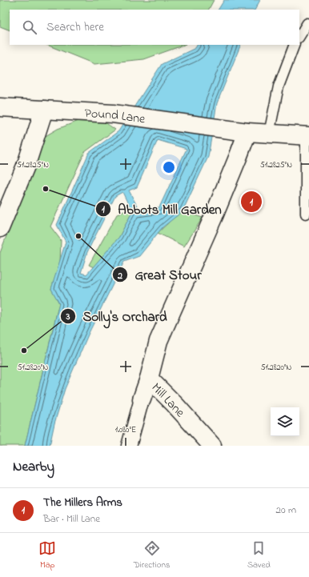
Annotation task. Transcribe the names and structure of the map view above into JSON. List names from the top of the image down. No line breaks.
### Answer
{"streets":{"street":["Pound Lane","Mill Lane"]},"crossings":[["Pound Lane","Mill Lane"]],"places":["Abbots Mill Garden","Great Stour","Solly's Orchard"],"page":{"search":"Search here","pins":"1","heading":"Nearby","list":[{"mark":"1","name":"The Millers Arms","note":"Bar · Mill Lane","value":"20 m"}],"nav":["Map","Directions","Saved"]},"coordinates":["51.2825°N","51.2820°N","1.080°E"]}
